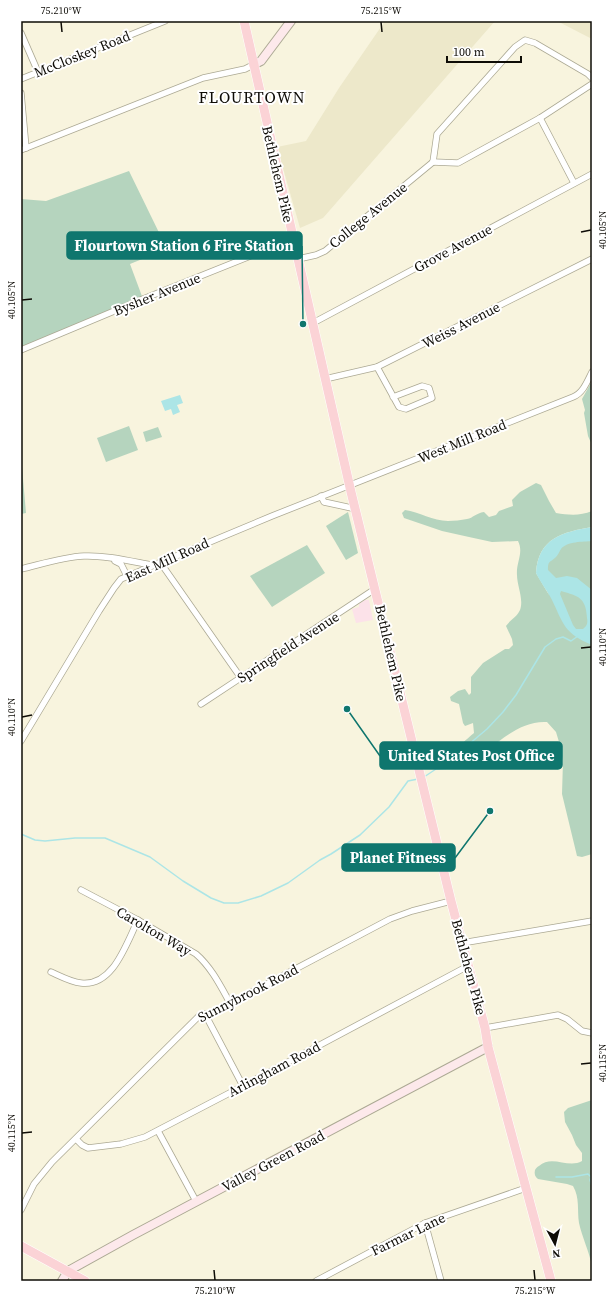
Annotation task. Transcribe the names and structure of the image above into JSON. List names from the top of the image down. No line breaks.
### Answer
{"streets":{"main road":["Bethlehem Pike"],"street":["McCloskey Road","College Avenue","Grove Avenue","Bysher Avenue","Weiss Avenue","West Mill Road","East Mill Road","Springfield Avenue","Carolton Way","Sunnybrook Road","Arlingham Road","Valley Green Road","Farmar Lane"]},"crossings":[["Bethlehem Pike","College Avenue"],["Bethlehem Pike","Grove Avenue"],["Bethlehem Pike","Bysher Avenue"],["Bethlehem Pike","Weiss Avenue"],["Bethlehem Pike","West Mill Road"],["Bethlehem Pike","Springfield Avenue"],["Bethlehem Pike","Sunnybrook Road"],["Bethlehem Pike","Arlingham Road"],["Bethlehem Pike","Valley Green Road"],["Bethlehem Pike","Farmar Lane"],["West Mill Road","East Mill Road"],["Carolton Way","Sunnybrook Road"],["Sunnybrook Road","Arlingham Road"]],"districts":["FLOURTOWN"],"places":["Flourtown Station 6 Fire Station","United States Post Office","Planet Fitness"],"scale_bar":"100 m","north":"bottom","coordinates":["75.210°W","75.215°W","40.105°N","40.110°N","40.115°N"]}
